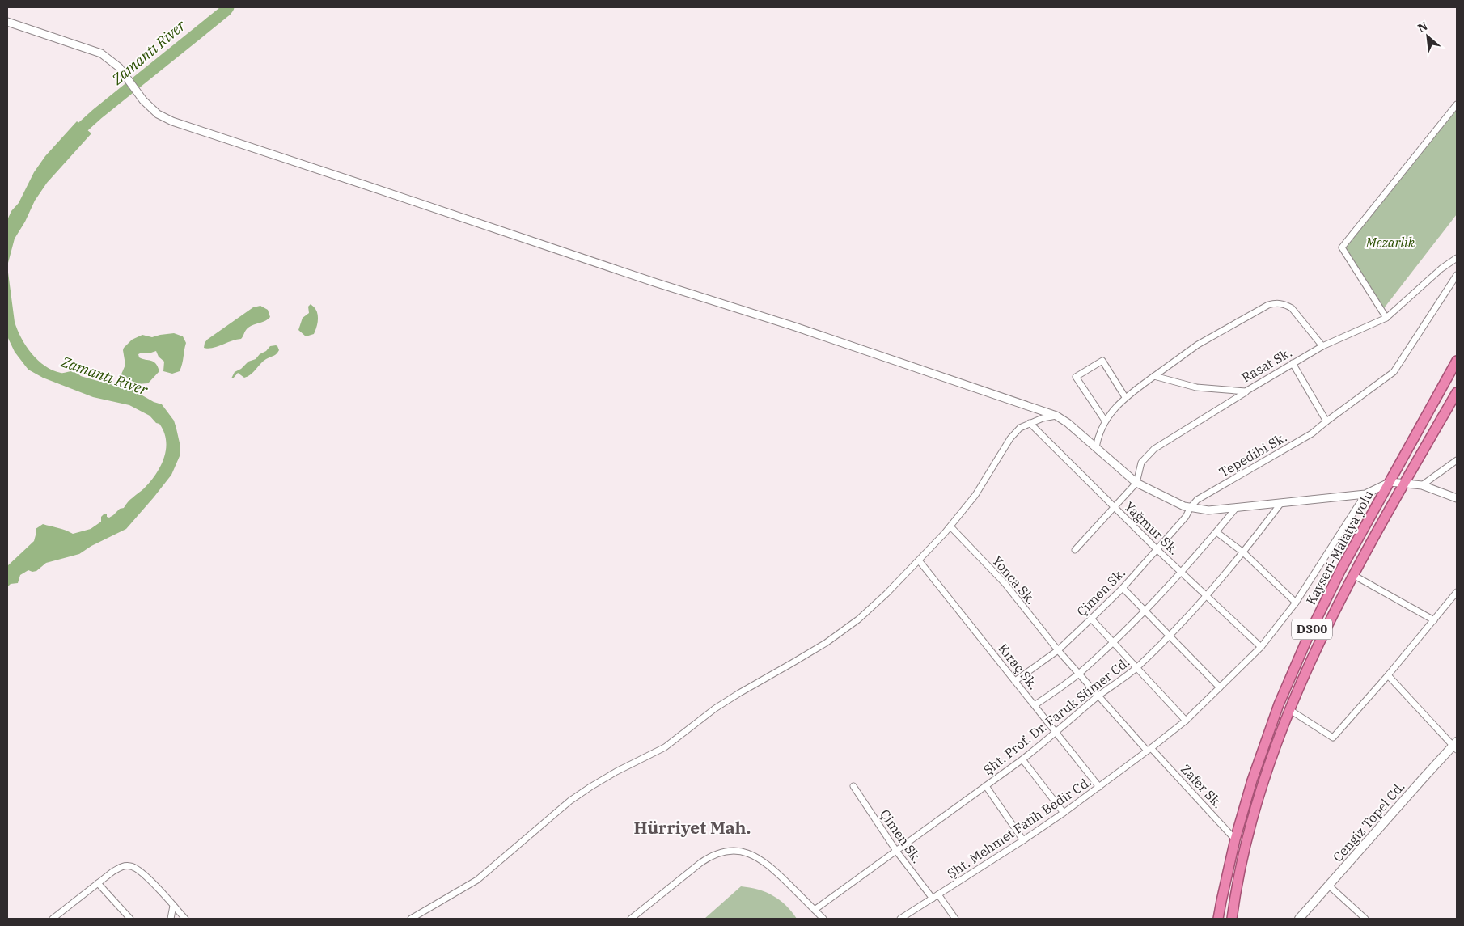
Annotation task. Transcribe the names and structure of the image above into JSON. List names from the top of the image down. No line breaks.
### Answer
{"streets":{"highway":["Kayseri-Malatya yolu","D300"],"main road":["Cengiz Topel Cd."],"street":["Rasat Sk.","Tepedibi Sk.","Yağmur Sk.","Yonca Sk.","Çimen Sk.","Kıraç Sk.","Şht. Prof. Dr. Faruk Sümer Cd.","Zafer Sk.","Şht. Mehmet Fatih Bedir Cd."]},"crossings":[["Tepedibi Sk.","Çimen Sk."],["Yağmur Sk.","Çimen Sk."],["Yağmur Sk.","Şht. Prof. Dr. Faruk Sümer Cd."],["Yağmur Sk.","Şht. Mehmet Fatih Bedir Cd."],["Kayseri-Malatya yolu","Zafer Sk."],["Yonca Sk.","Çimen Sk."],["Yonca Sk.","Zafer Sk."],["Çimen Sk.","Kıraç Sk."],["Çimen Sk.","Şht. Prof. Dr. Faruk Sümer Cd."],["Çimen Sk.","Zafer Sk."],["Çimen Sk.","Şht. Mehmet Fatih Bedir Cd."],["Kıraç Sk.","Şht. Prof. Dr. Faruk Sümer Cd."],["Kıraç Sk.","Şht. Mehmet Fatih Bedir Cd."],["Şht. Prof. Dr. Faruk Sümer Cd.","Zafer Sk."],["Zafer Sk.","Şht. Mehmet Fatih Bedir Cd."]],"districts":["Hürriyet Mah."],"water":["Zamantı River"],"parks":["Mezarlık"],"north":"top left"}
